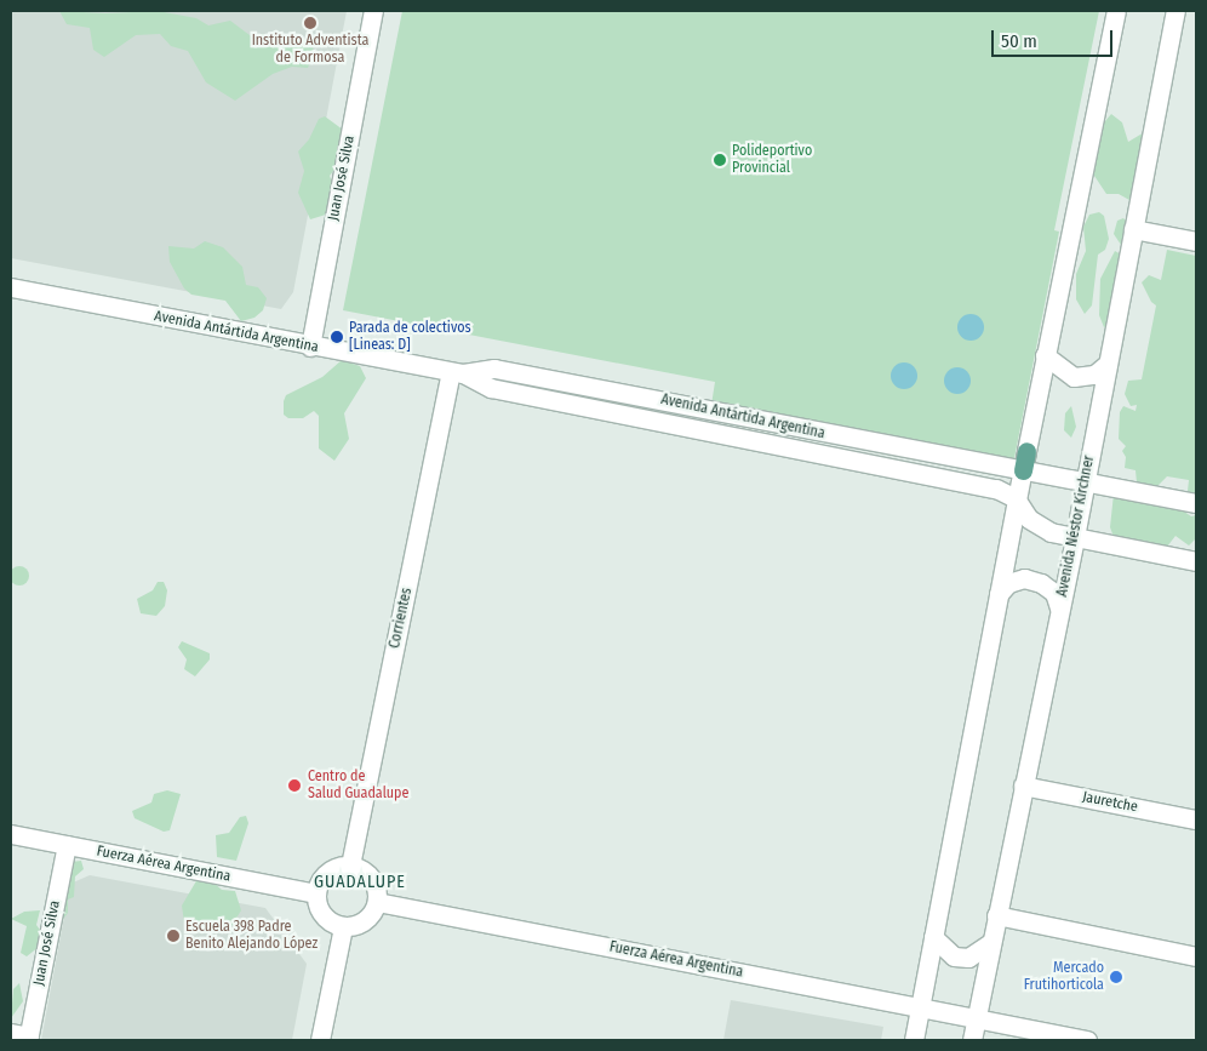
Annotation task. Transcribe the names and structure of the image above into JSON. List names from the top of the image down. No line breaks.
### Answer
{"streets":{"main road":["Juan José Silva","Avenida Antártida Argentina","Avenida Néstor Kirchner","Corrientes","Jauretche","Fuerza Aérea Argentina"]},"crossings":[["Juan José Silva","Avenida Antártida Argentina"],["Juan José Silva","Fuerza Aérea Argentina"],["Avenida Antártida Argentina","Avenida Néstor Kirchner"],["Avenida Antártida Argentina","Corrientes"],["Avenida Néstor Kirchner","Jauretche"],["Avenida Néstor Kirchner","Fuerza Aérea Argentina"],["Corrientes","Fuerza Aérea Argentina"]],"districts":["GUADALUPE"],"places":["Instituto Adventista de Formosa","Polideportivo Provincial","Parada de colectivos [Lineas: D]","Centro de Salud Guadalupe","Escuela 398 Padre Benito Alejando López","Mercado Frutihorticola"],"scale_bar":"50 m"}
